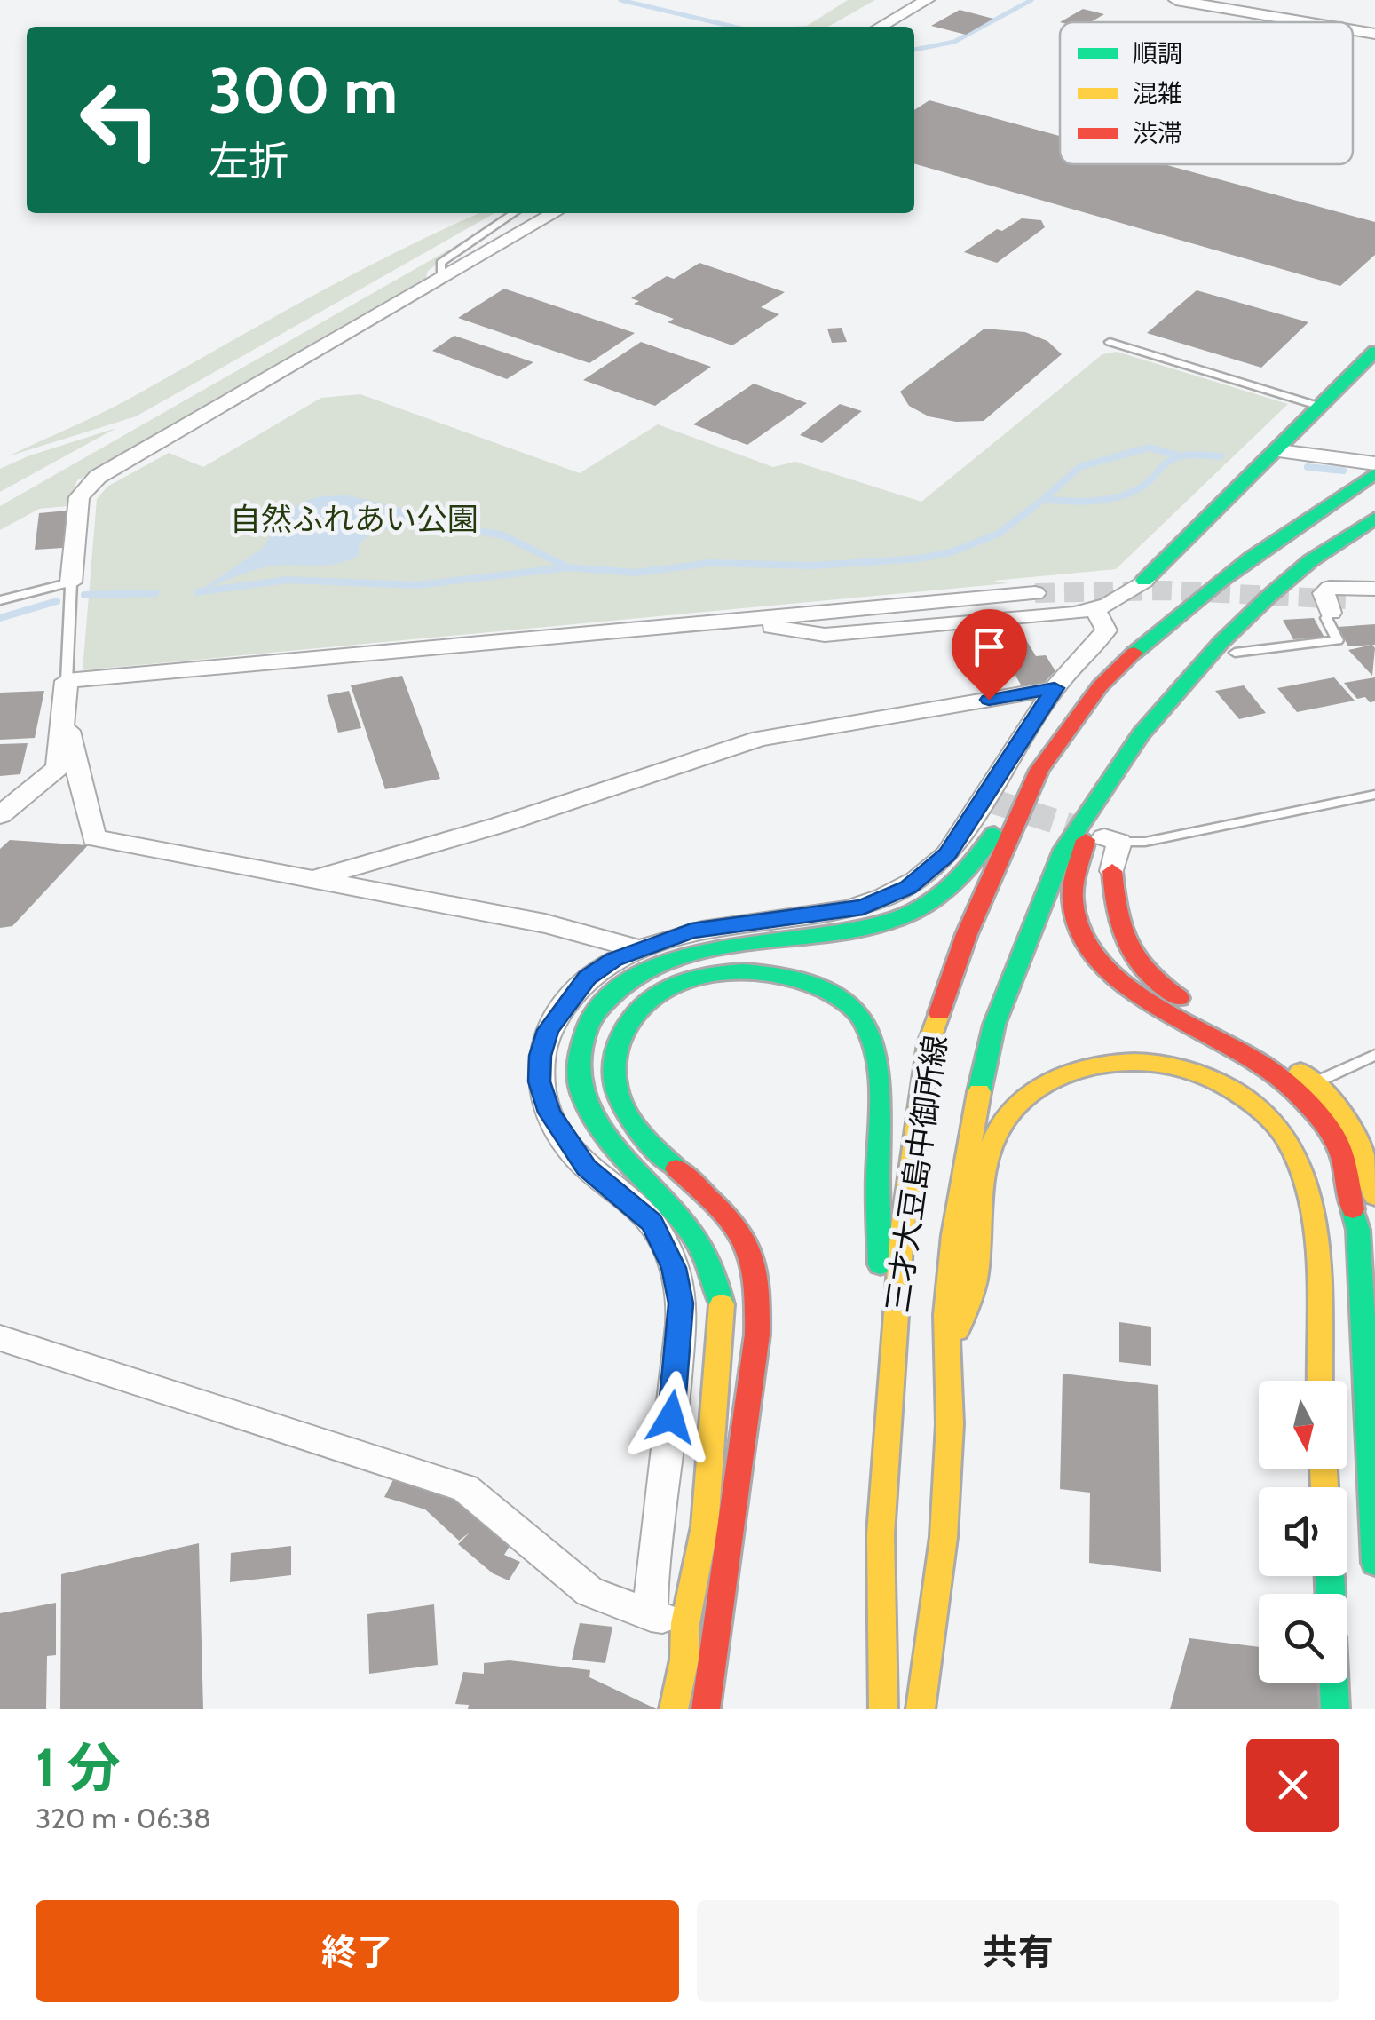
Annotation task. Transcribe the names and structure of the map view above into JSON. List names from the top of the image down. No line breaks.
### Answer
{"streets":{"main road":["三才大豆島中御所線"]},"parks":["自然ふれあい公園"],"legend":["順調","混雑","渋滞"],"north":"bottom","page":{"turn":["300 m","左折"],"heading":["1 分","320 m · 06:38"],"buttons":["終了","共有"]}}
